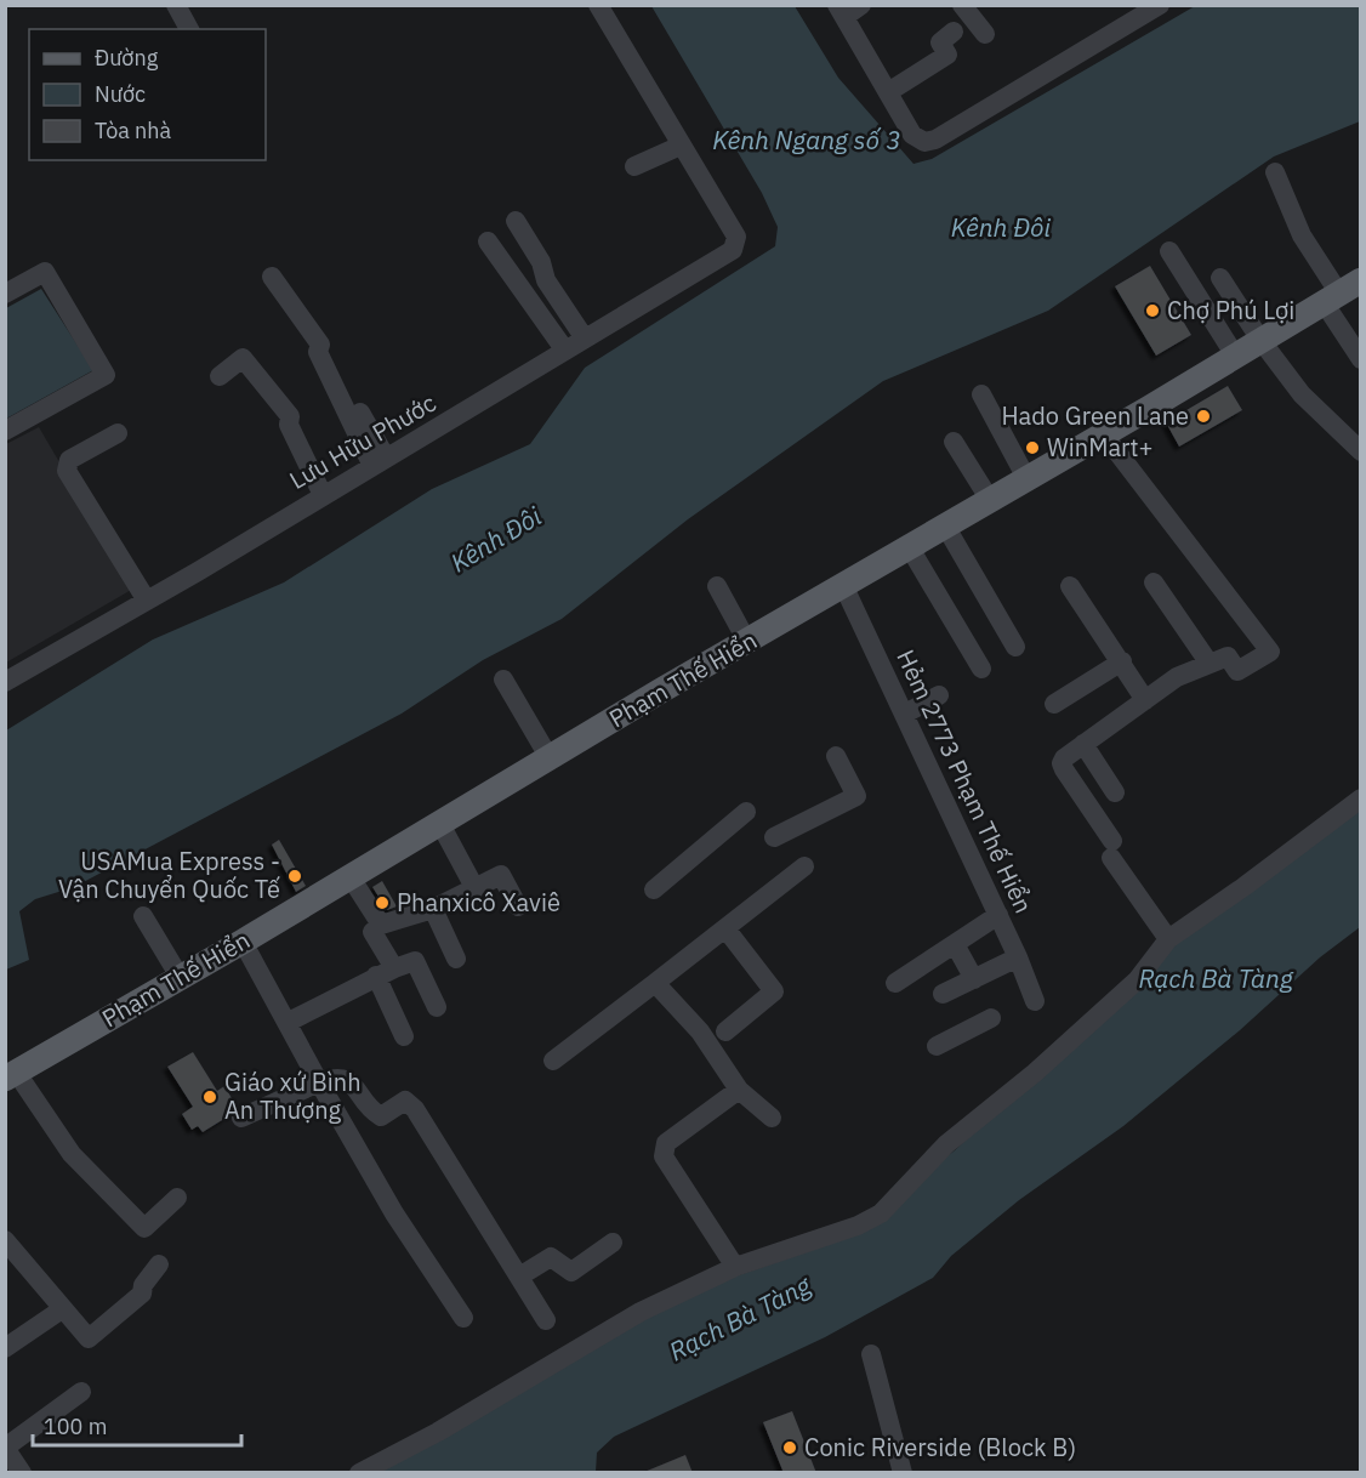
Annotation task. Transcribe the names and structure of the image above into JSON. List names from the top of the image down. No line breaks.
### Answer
{"streets":{"main road":["Phạm Thế Hiển"],"street":["Lưu Hữu Phước","Hẻm 2773 Phạm Thế Hiển"]},"crossings":[["Phạm Thế Hiển","Hẻm 2773 Phạm Thế Hiển"]],"water":["Kênh Ngang số 3","Kênh Đôi","Rạch Bà Tàng"],"places":["Chợ Phú Lợi","Hado Green Lane","WinMart+","USAMua Express - Vận Chuyển Quốc Tế","Phanxicô Xaviê","Giáo xứ Bình An Thượng","Conic Riverside (Block B)"],"legend":["Đường","Nước","Tòa nhà"],"scale_bar":"100 m"}
